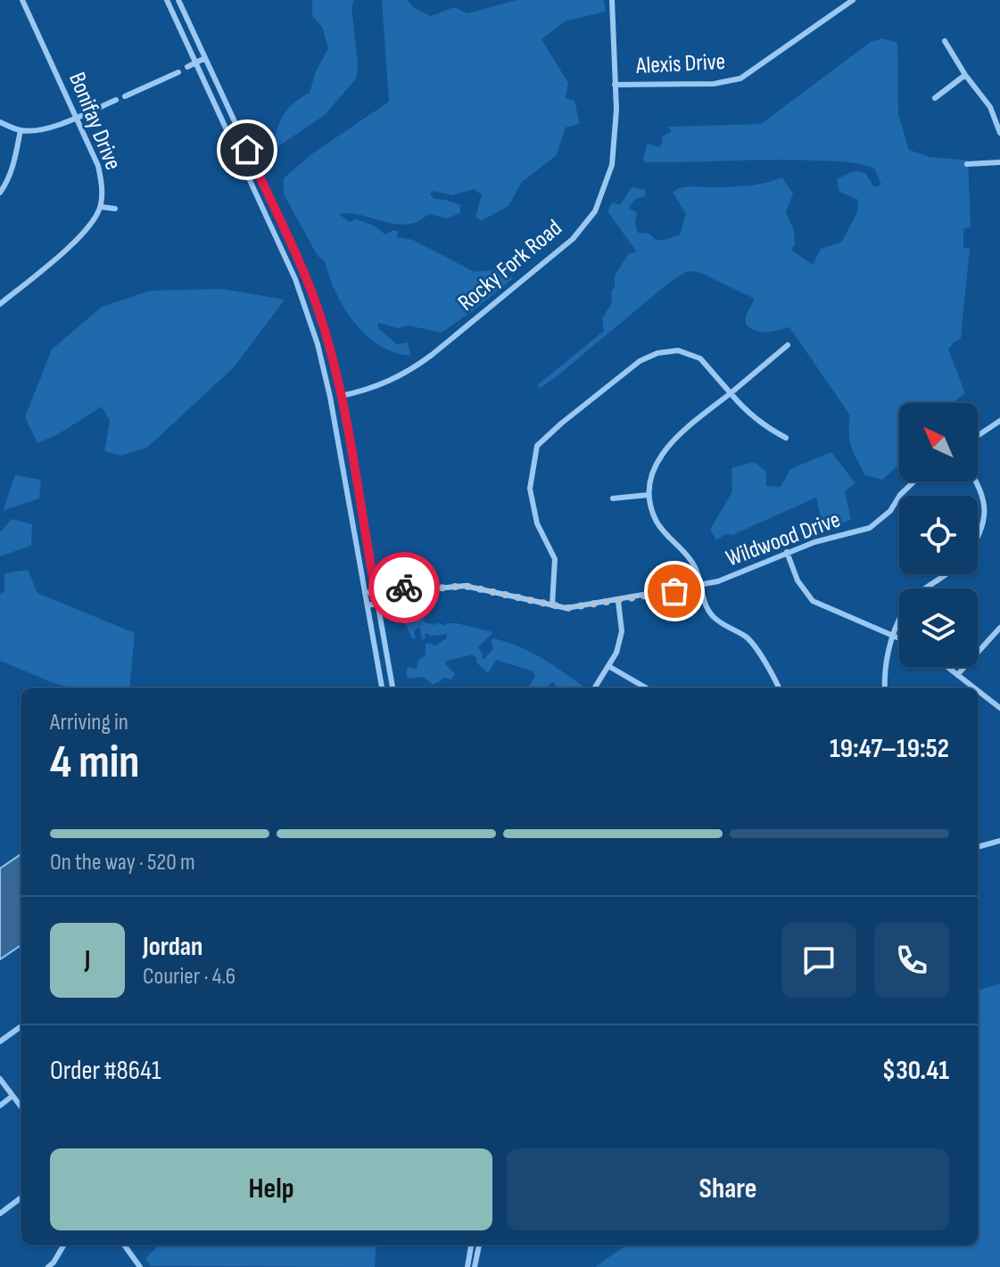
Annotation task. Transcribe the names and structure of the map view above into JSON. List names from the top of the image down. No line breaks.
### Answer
{"streets":{"street":["Alexis Drive","Bonifay Drive","Rocky Fork Road","Wildwood Drive"]},"crossings":[["Alexis Drive","Rocky Fork Road"]],"north":"top left","page":{"heading":["4 min","Arriving in","19:47–19:52"],"panel":["Jordan","Courier · 4.6","Order #8641","$30.41"],"bar":"On the way · 520 m","round":"J","buttons":["Help","Share"]}}
